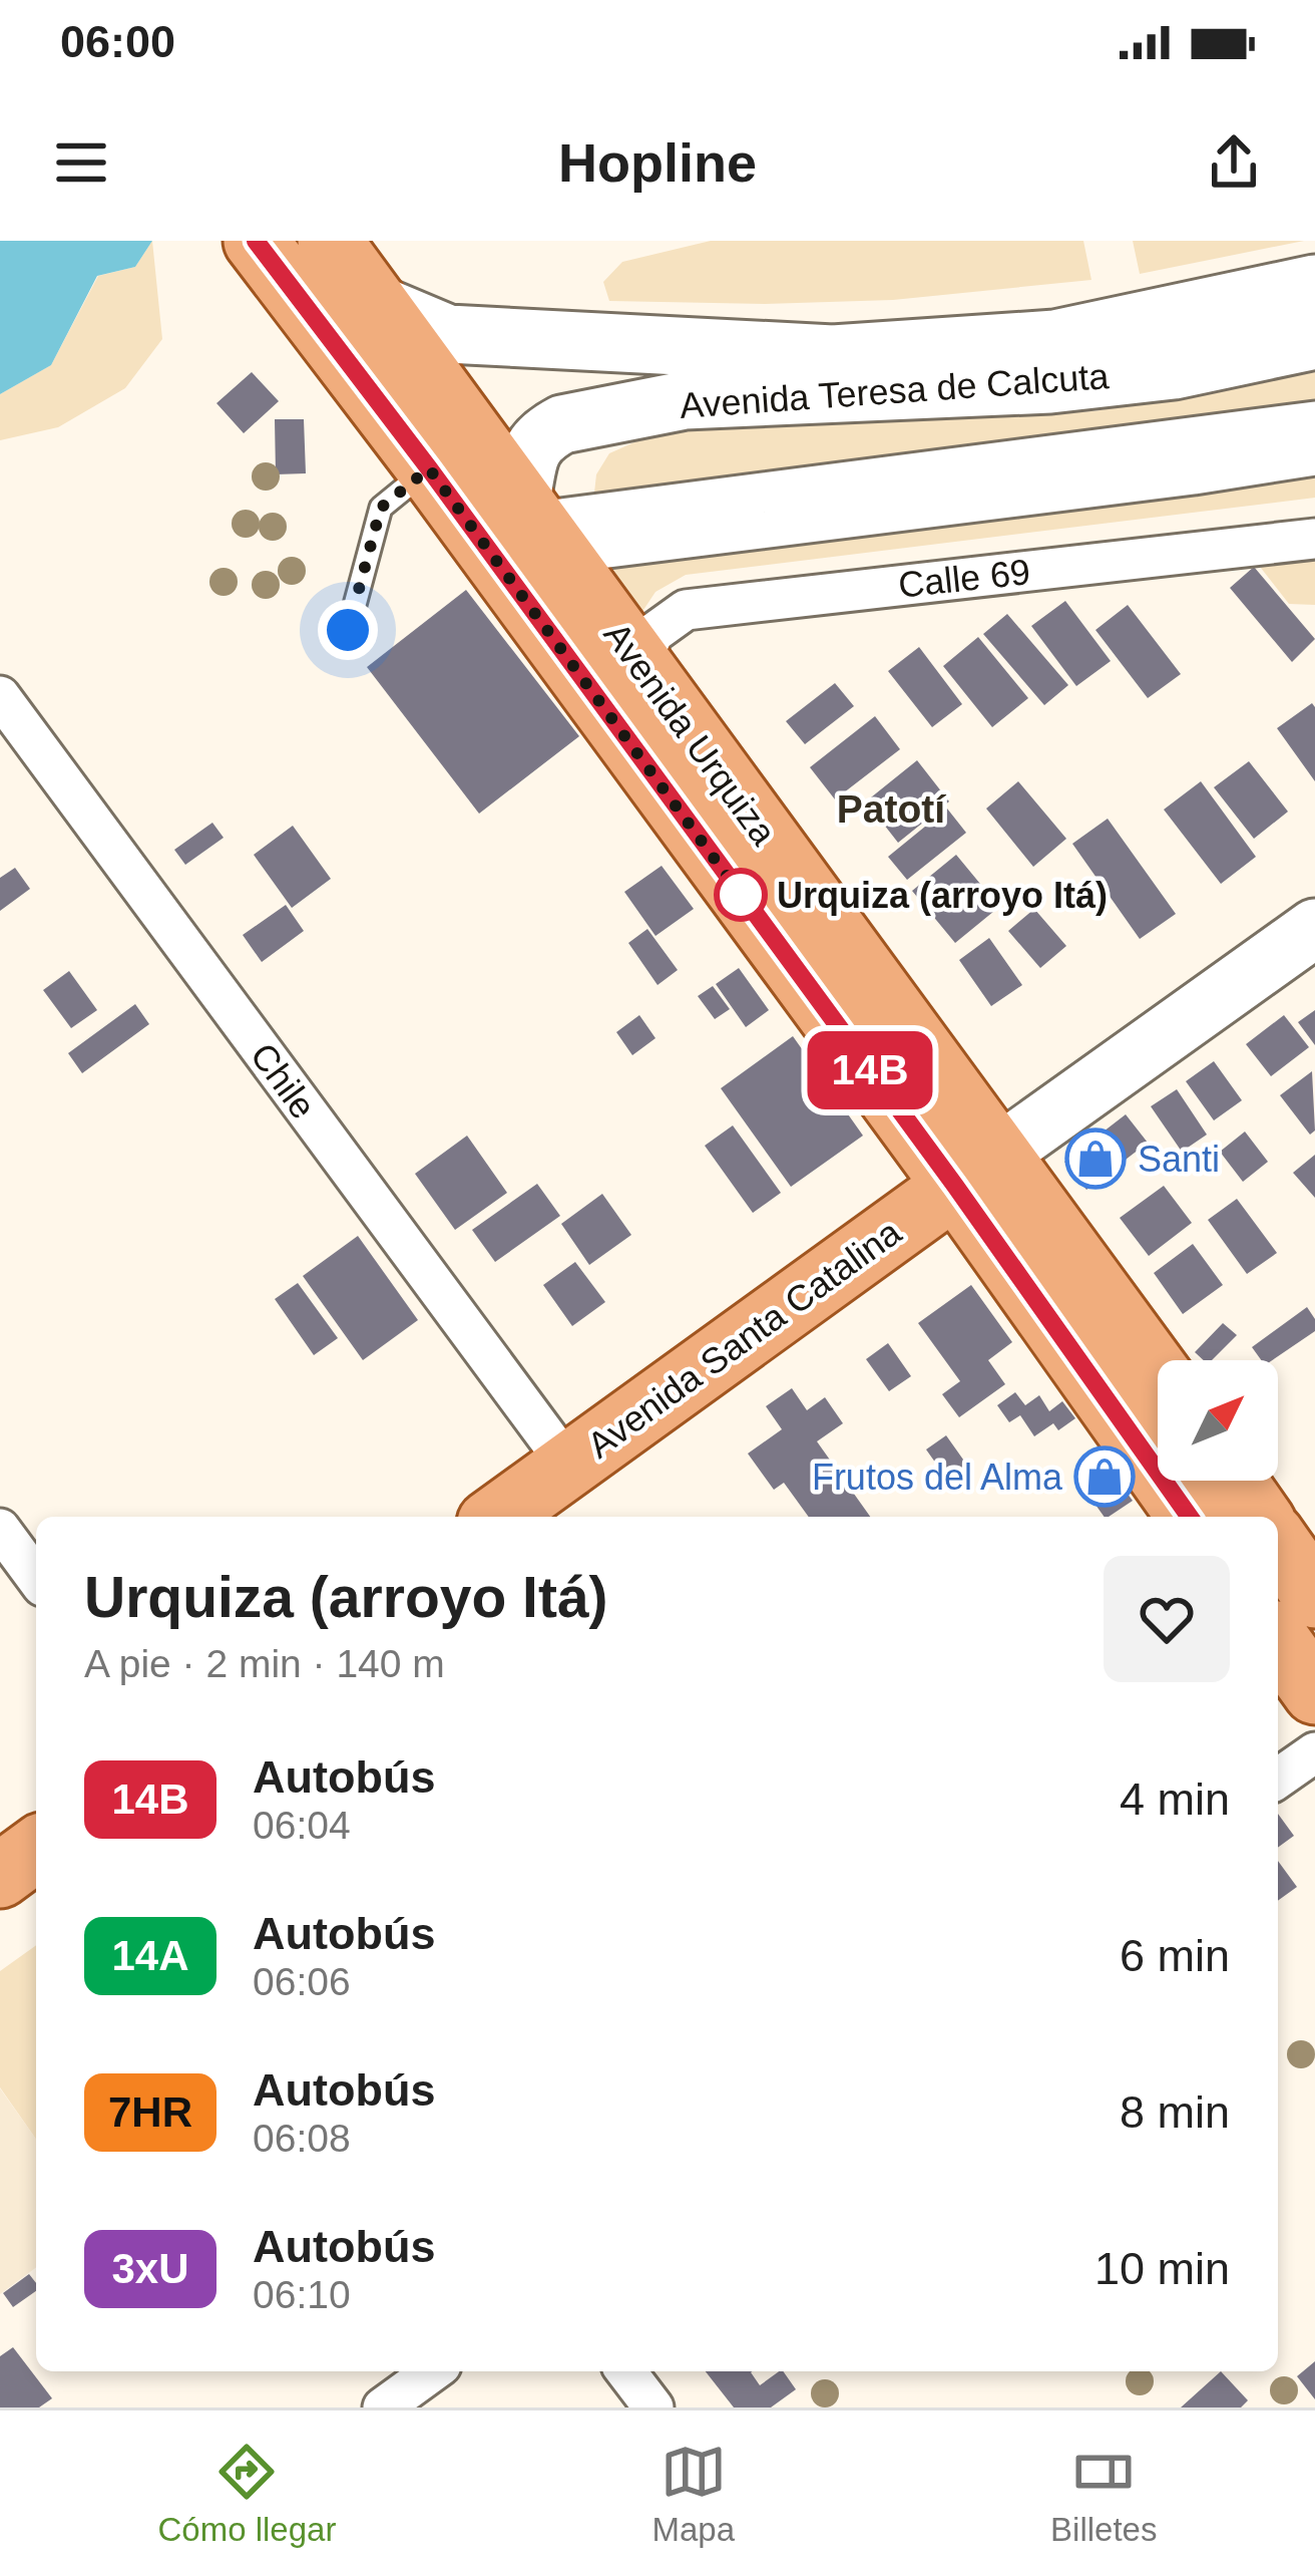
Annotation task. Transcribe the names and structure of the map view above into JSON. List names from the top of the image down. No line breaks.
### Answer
{"streets":{"main road":["Avenida Teresa de Calcuta","Avenida Urquiza","Avenida Santa Catalina"],"street":["Calle 69","Chile"]},"crossings":[["Avenida Teresa de Calcuta","Avenida Urquiza"],["Calle 69","Avenida Urquiza"],["Avenida Urquiza","Avenida Santa Catalina"],["Chile","Avenida Santa Catalina"]],"districts":["Patotí"],"places":{"other":["Urquiza (arroyo Itá)"],"shop":["Santi","Frutos del Alma"]},"lines":["bus line 14B"],"north":"top right","page":{"status":"06:00","header":"Hopline","on_map":"14B","heading":["Urquiza (arroyo Itá)","A pie · 2 min · 140 m"],"list":[{"mark":"14B","name":"Autobús","note":"06:04","value":"4 min"},{"mark":"14A","name":"Autobús","note":"06:06","value":"6 min"},{"mark":"7HR","name":"Autobús","note":"06:08","value":"8 min"},{"mark":"3xU","name":"Autobús","note":"06:10","value":"10 min"}],"tabs":["Cómo llegar","Mapa","Billetes"]}}
